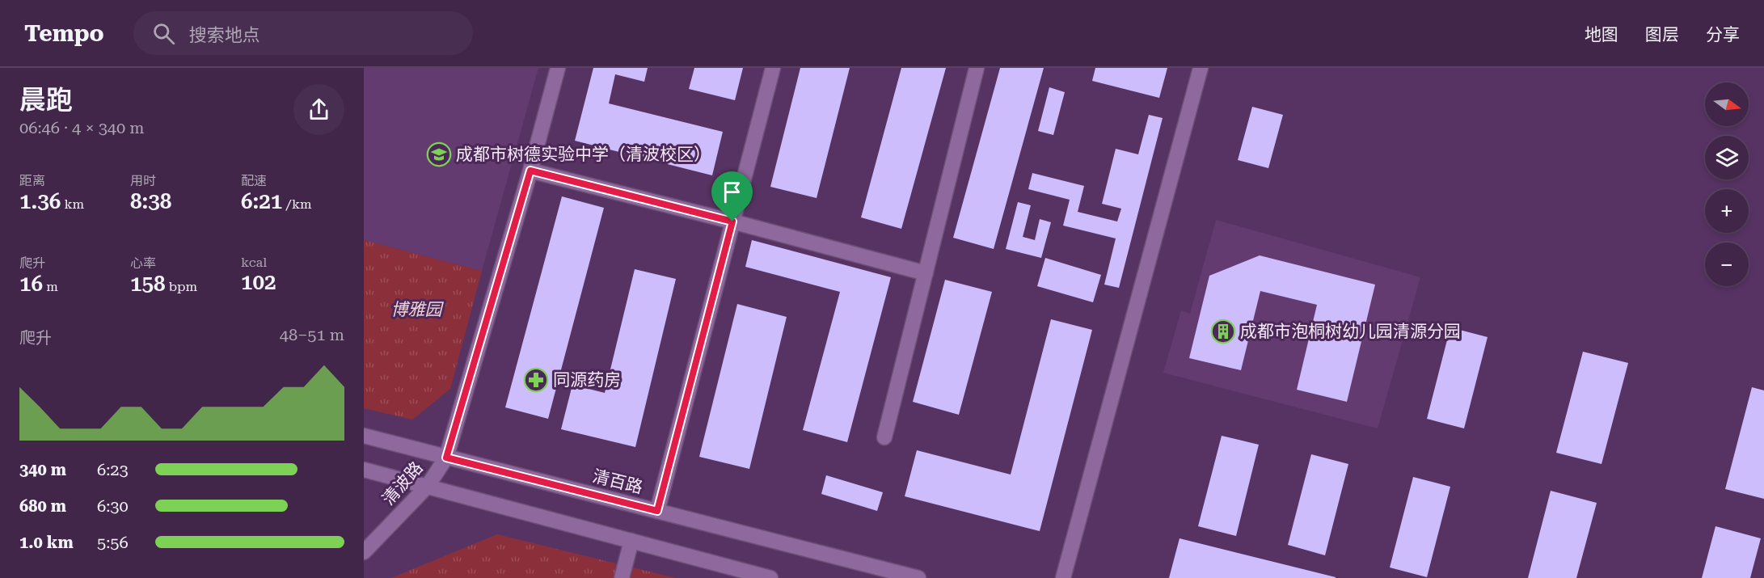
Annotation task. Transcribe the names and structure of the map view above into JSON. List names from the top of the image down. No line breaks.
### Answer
{"streets":{"street":["清百路","清波路"]},"crossings":[["清百路","清波路"]],"parks":["博雅园"],"places":{"school or university":["成都市树德实验中学（清波校区）"],"building":["成都市泡桐树幼儿园清源分园"],"pharmacy":["同源药房"]},"north":"right","page":{"header":"Tempo","search":"搜索地点","nav":["地图","图层","分享"],"heading":["晨跑","06:46 · 4 × 340 m"],"map_buttons":["+","−"],"stats":[["距离","1.36 km"],["用时","8:38"],["配速","6:21 /km"],["爬升","16 m"],["心率","158 bpm"],["kcal","102"]],"chart":["爬升","48–51 m"],"list":[{"name":"340 m","note":"6:23"},{"name":"680 m","note":"6:30"},{"name":"1.0 km","note":"5:56"}]}}
